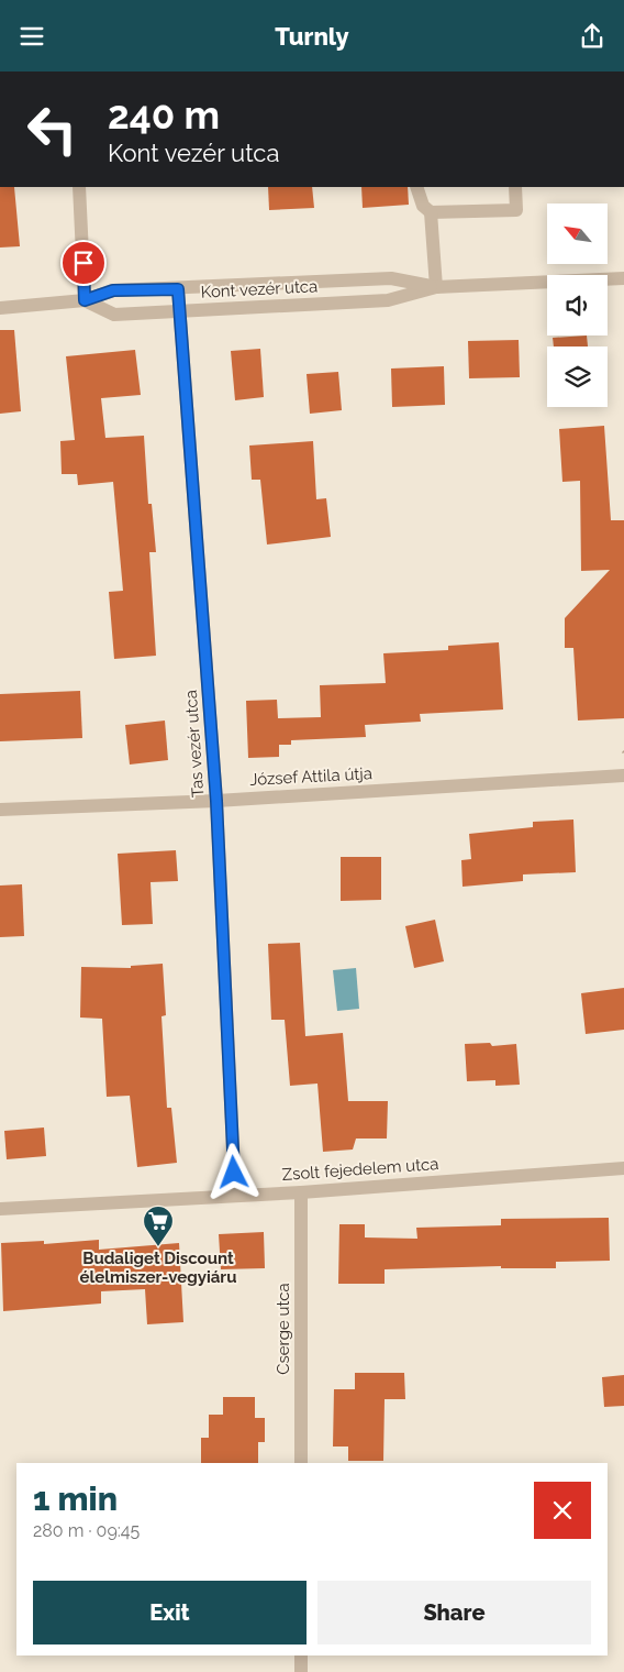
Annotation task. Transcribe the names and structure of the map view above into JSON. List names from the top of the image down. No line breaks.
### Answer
{"streets":{"street":["Kont vezér utca","Tas vezér utca","József Attila útja","Zsolt fejedelem utca","Cserge utca"]},"crossings":[["Kont vezér utca","Tas vezér utca"],["Tas vezér utca","József Attila útja"],["Tas vezér utca","Zsolt fejedelem utca"],["Zsolt fejedelem utca","Cserge utca"]],"places":{"supermarket":["Budaliget Discount élelmiszer-vegyiáru"]},"north":"top left","page":{"header":"Turnly","turn":["240 m","Kont vezér utca"],"heading":["1 min","280 m · 09:45"],"buttons":["Exit","Share"]}}
